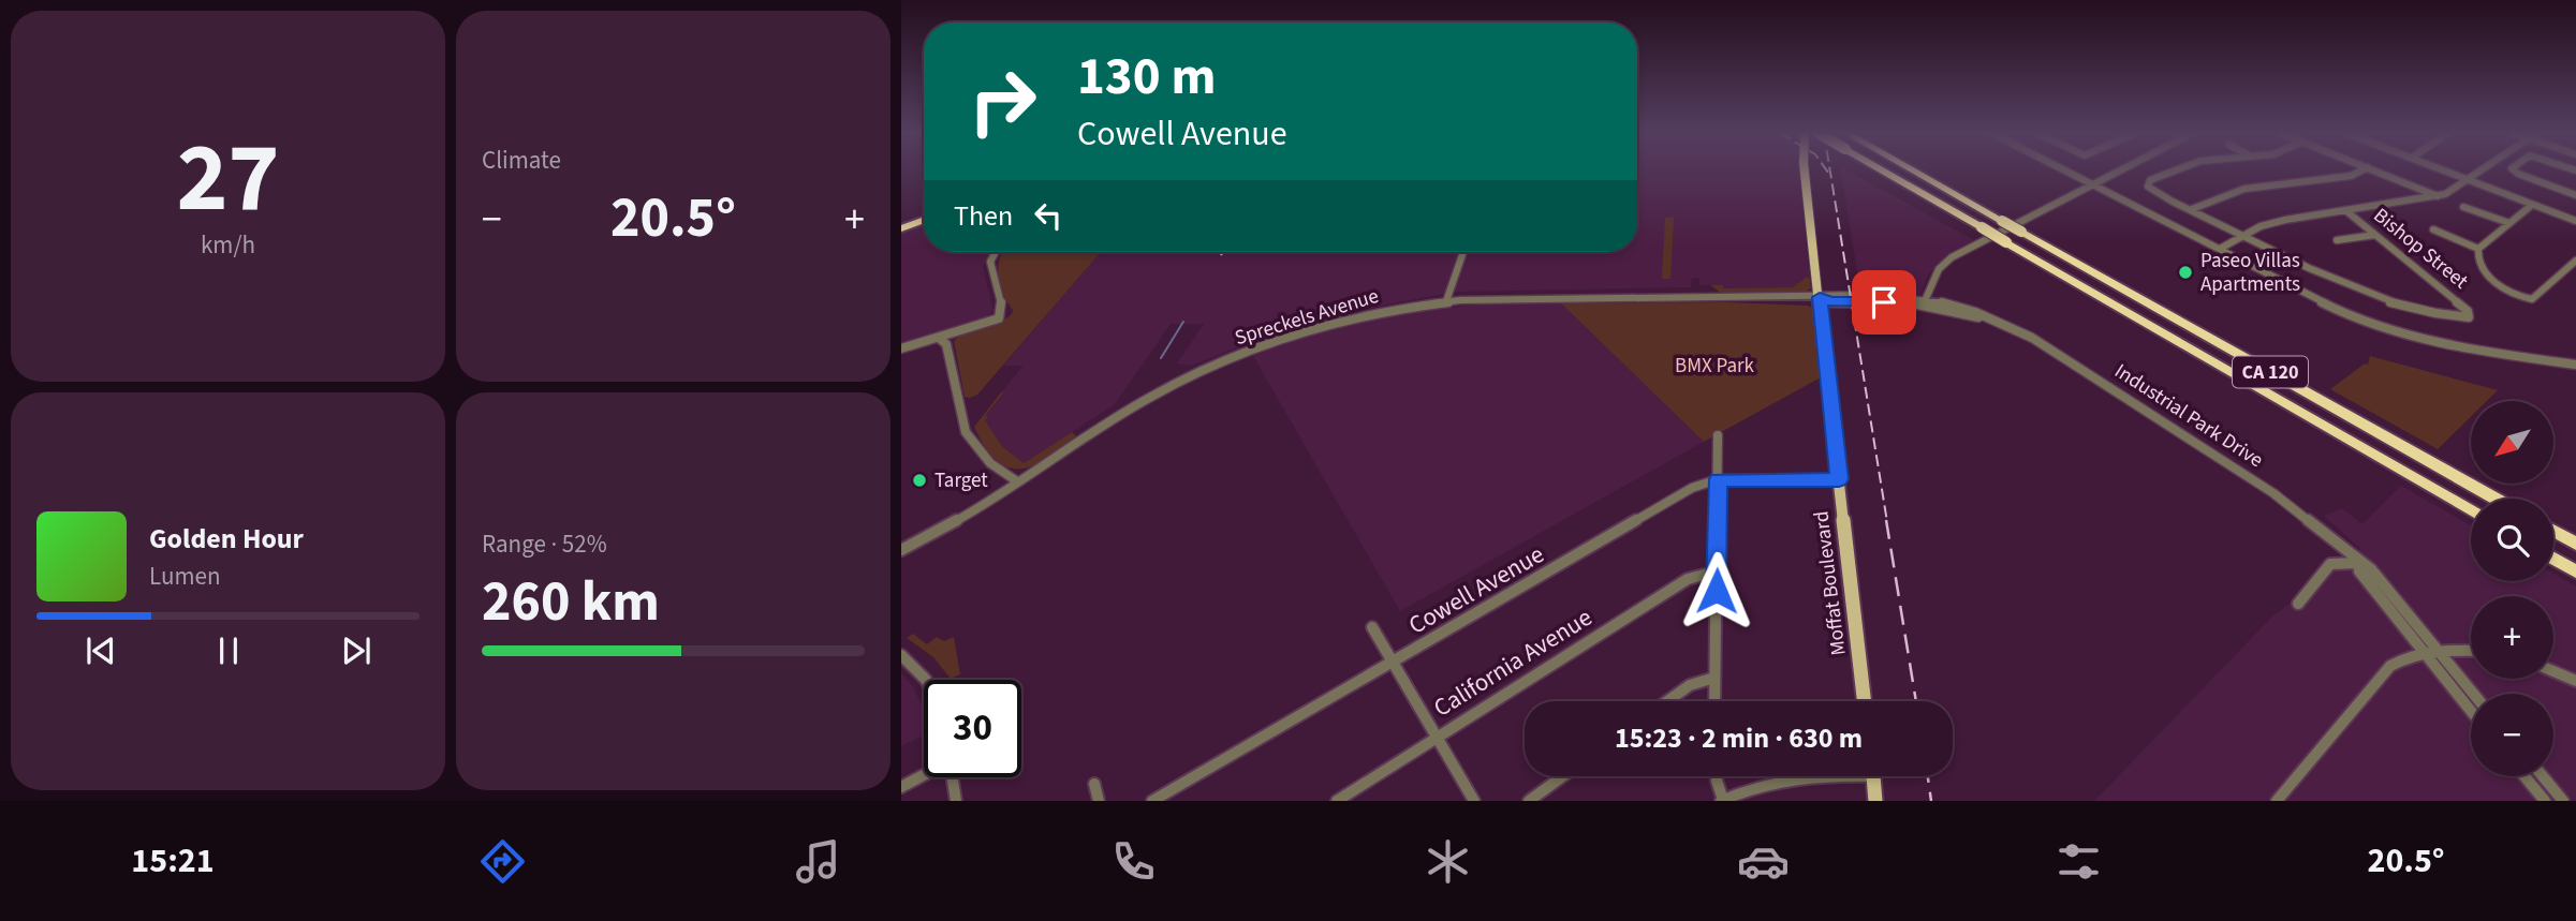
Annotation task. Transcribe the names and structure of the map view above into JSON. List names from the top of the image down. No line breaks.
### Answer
{"streets":{"highway":["CA 120"],"main road":["Moffat Boulevard"],"street":["Bishop Street","Spreckels Avenue","Industrial Park Drive","Cowell Avenue","California Avenue"]},"crossings":[["Spreckels Avenue","Industrial Park Drive"],["Spreckels Avenue","Moffat Boulevard"],["Industrial Park Drive","Moffat Boulevard"],["Moffat Boulevard","Cowell Avenue"]],"parks":["BMX Park"],"places":["Paseo Villas Apartments","Target"],"north":"bottom left","page":{"tile":[["27","km/h"],"Climate",["Range · 52%","260 km"]],"turn":["130 m","Cowell Avenue"],"then":"Then","heat":["−","20.5°","+"],"map_buttons":["+","−"],"song":["Golden Hour","Lumen"],"limit":"30","trip":"15:23 · 2 min · 630 m","tabs":["15:21","20.5°"]}}
